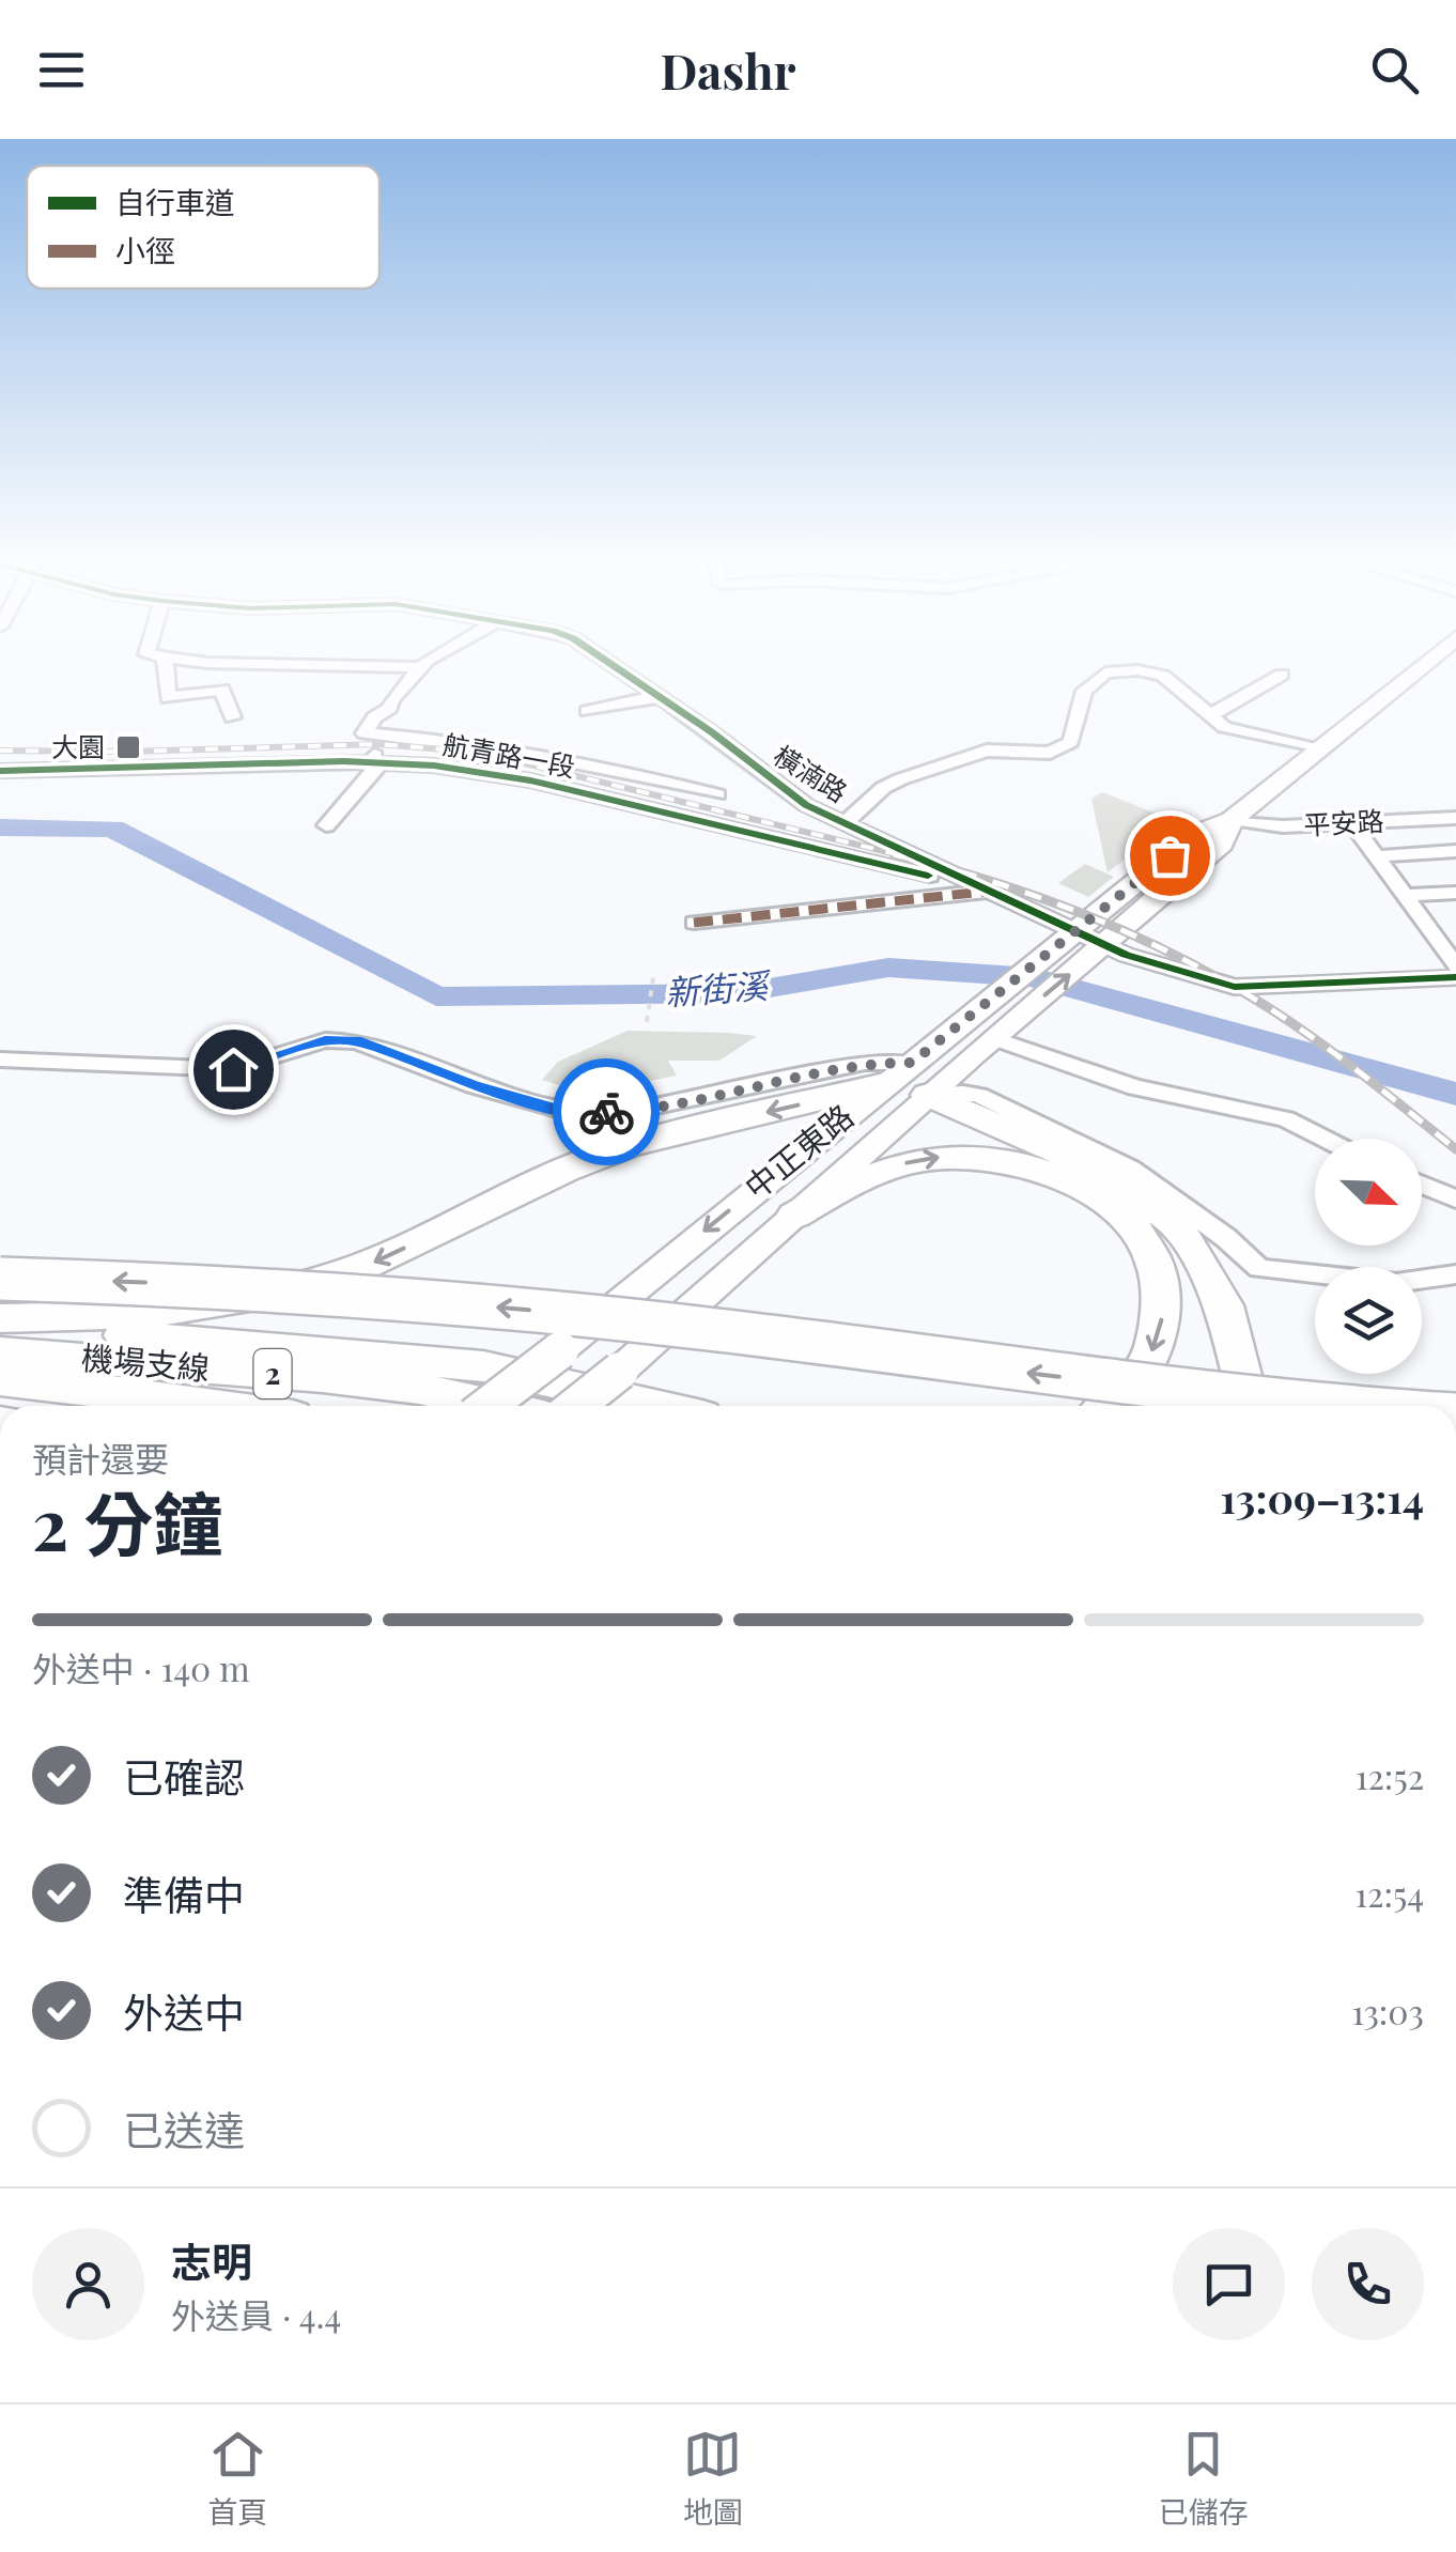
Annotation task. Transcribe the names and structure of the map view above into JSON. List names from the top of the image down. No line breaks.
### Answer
{"streets":{"highway":["機場支線","2"],"main road":["中正東路"],"street":["航青路一段","橫湳路","平安路"]},"crossings":[["航青路一段","橫湳路"],["橫湳路","中正東路"],["平安路","中正東路"]],"water":["新街溪"],"places":{"transit":["大園"]},"legend":["自行車道","小徑"],"north":"bottom right","page":{"header":"Dashr","heading":["2 分鐘","預計還要","13:09–13:14"],"panel":["志明","外送員 · 4.4"],"bar":"外送中 · 140 m","list":[["已確認","12:52"],["準備中","12:54"],["外送中","13:03"],"已送達"],"tabs":["首頁","地圖","已儲存"]}}
